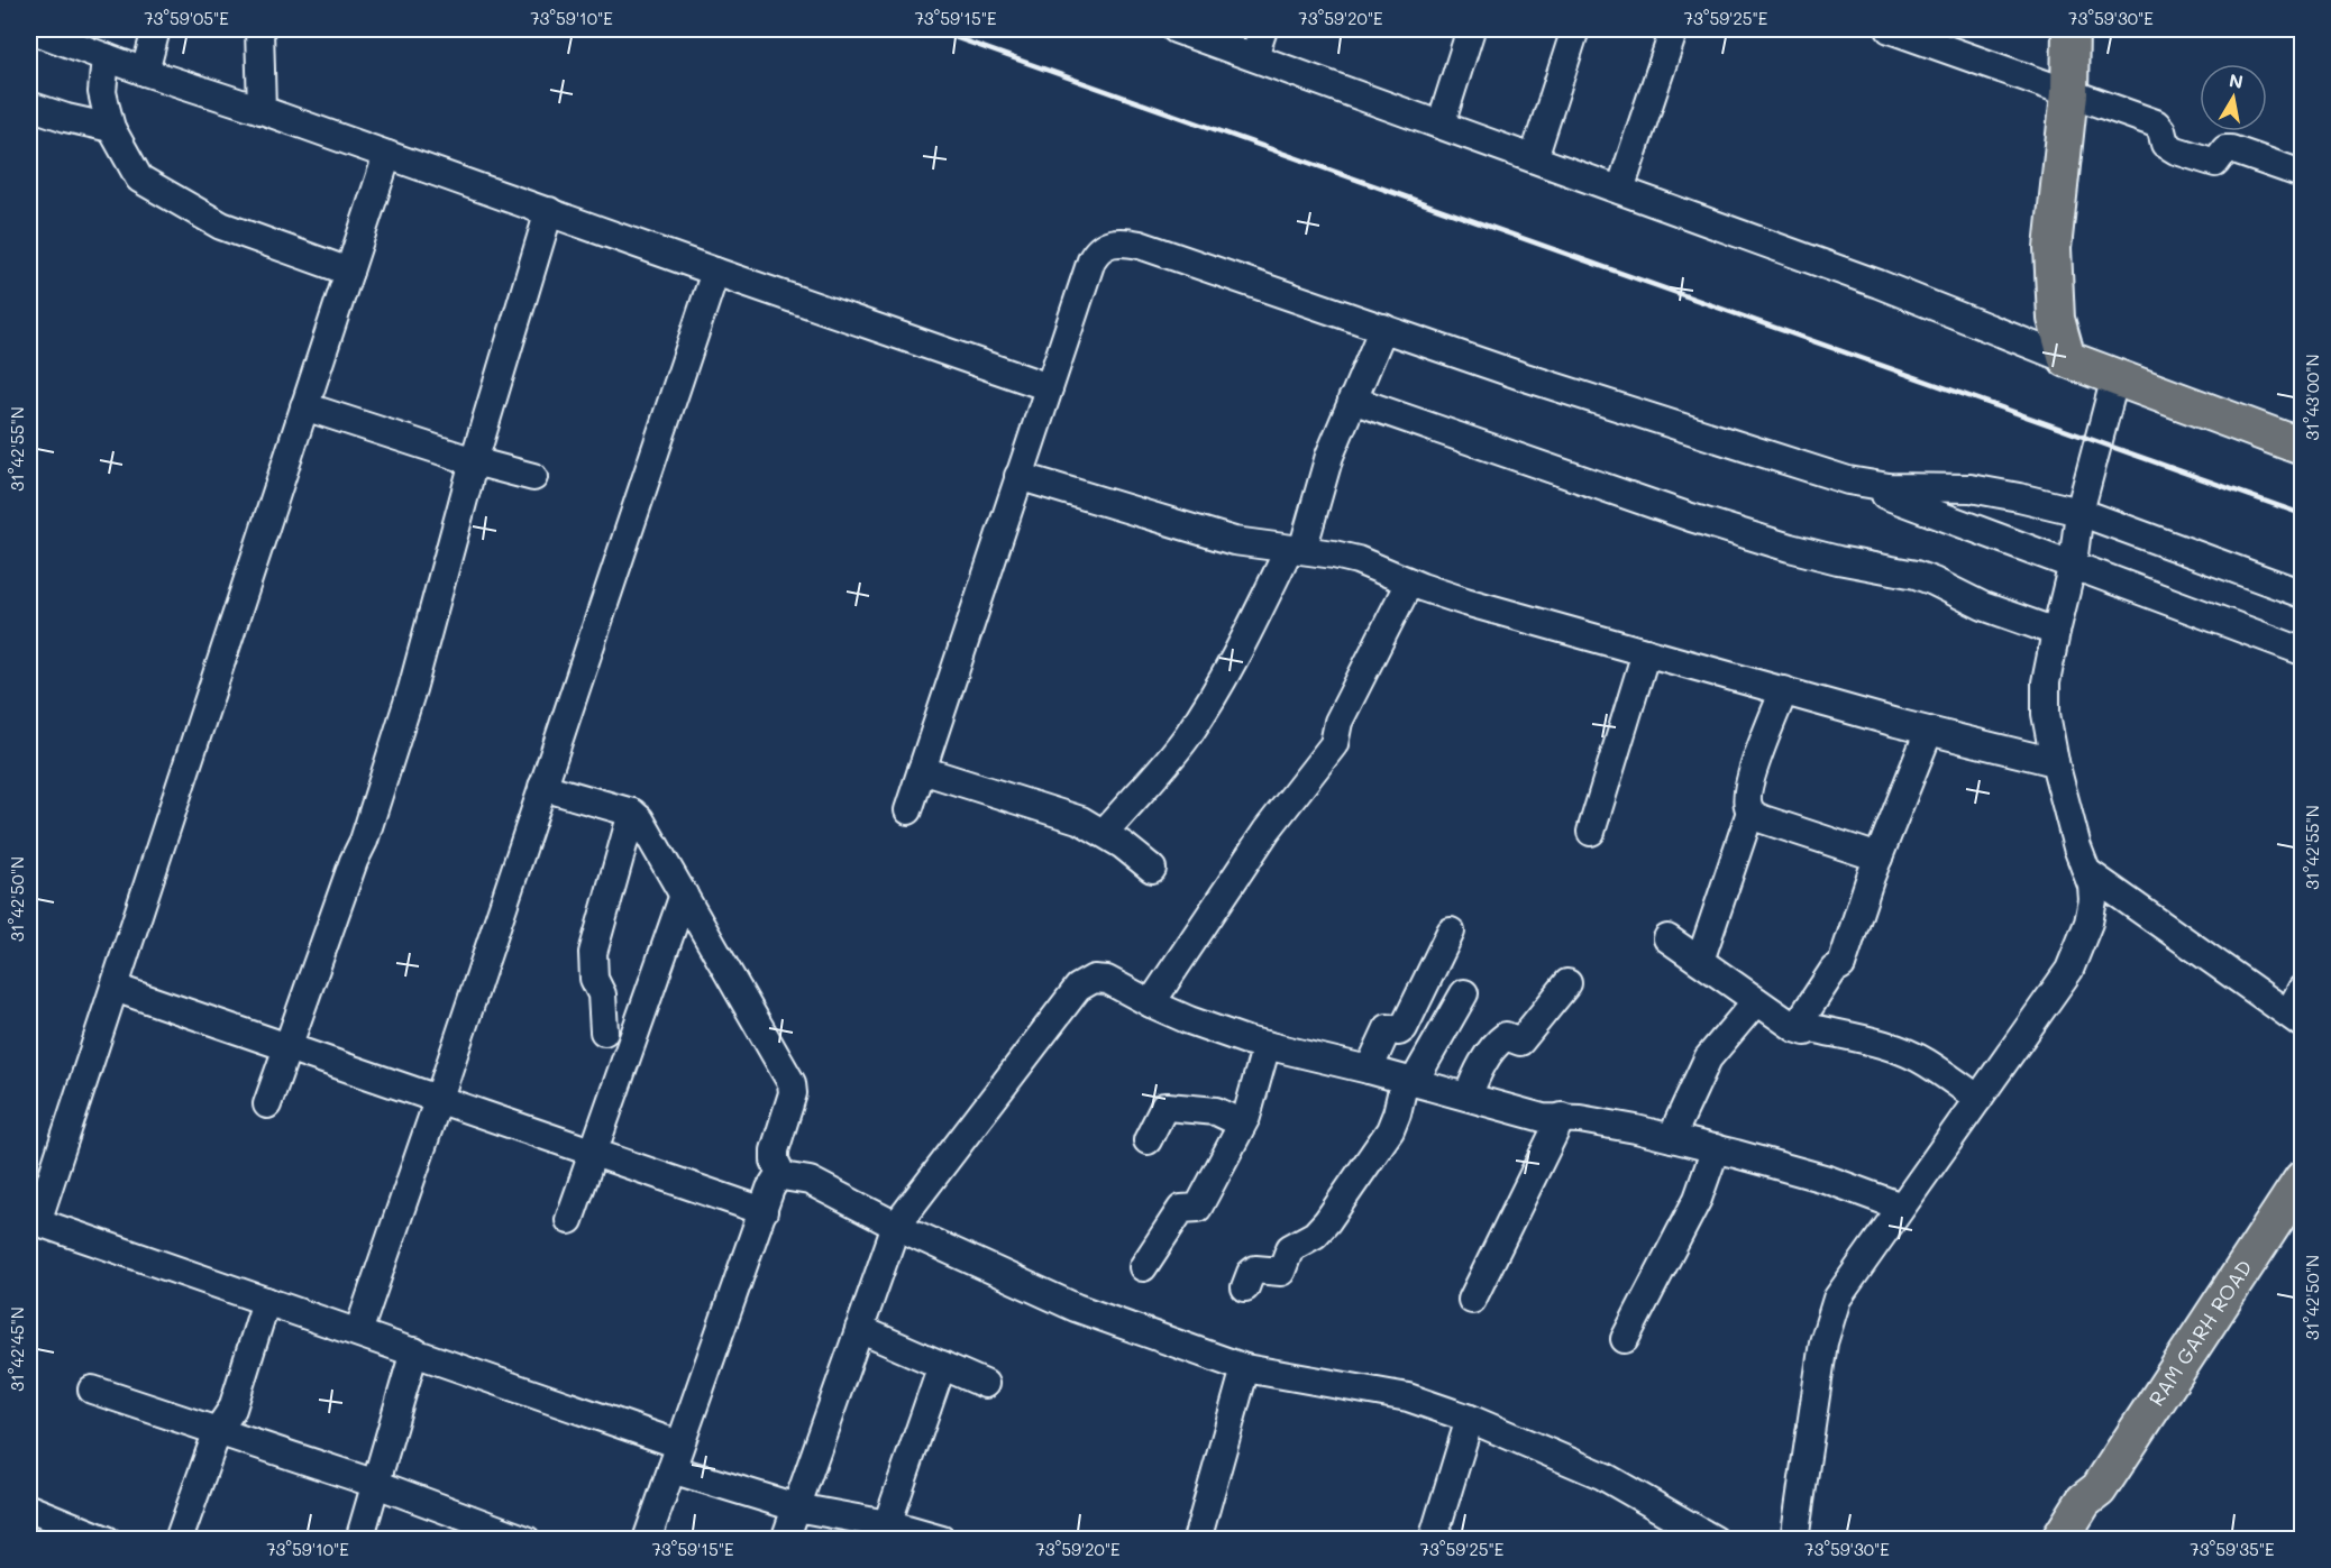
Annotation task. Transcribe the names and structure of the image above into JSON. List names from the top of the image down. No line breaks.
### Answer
{"streets":{"main road":["RAM GARH ROAD"]},"north":"top","coordinates":["73°59'05\"E","73°59'10\"E","73°59'15\"E","73°59'20\"E","73°59'25\"E","73°59'30\"E","31°43'00\"N","31°42'55\"N","31°42'50\"N","31°42'45\"N","73°59'35\"E"]}
